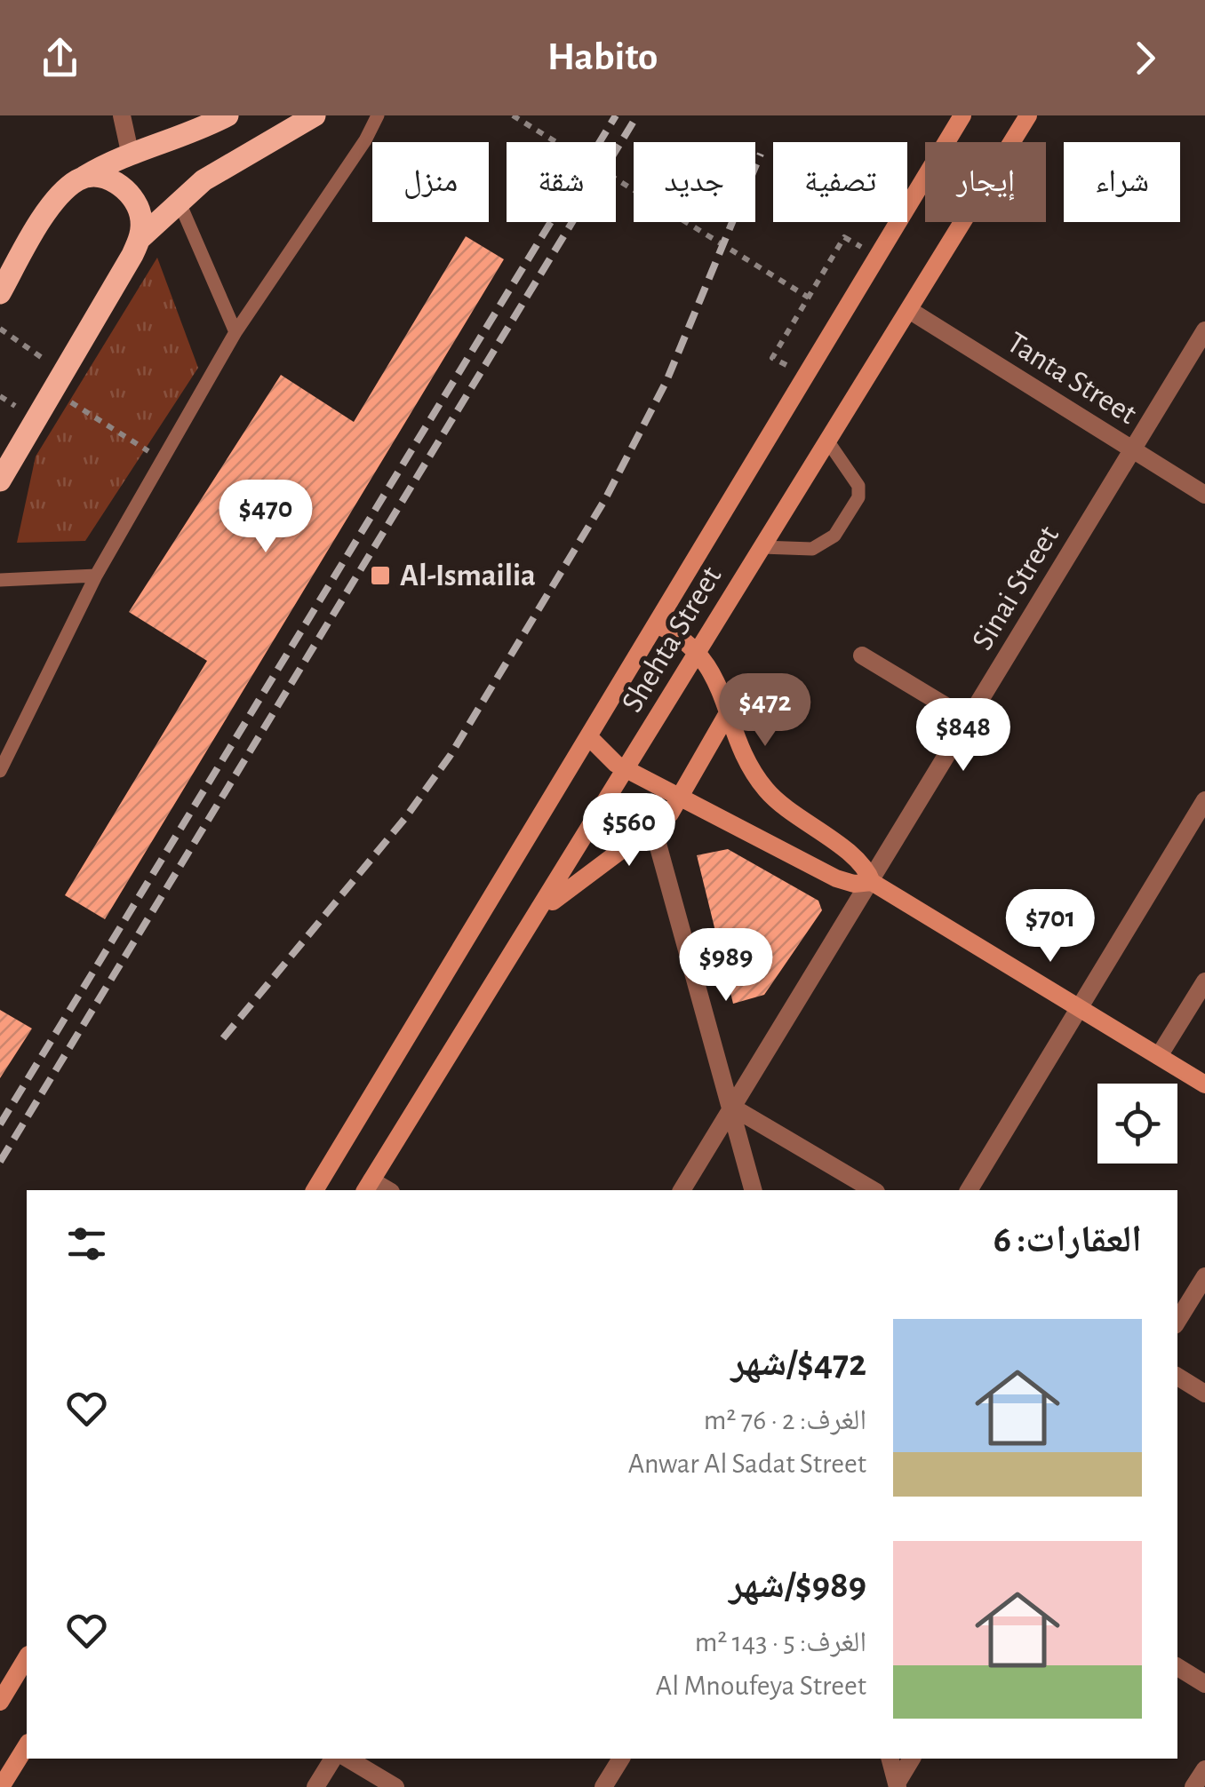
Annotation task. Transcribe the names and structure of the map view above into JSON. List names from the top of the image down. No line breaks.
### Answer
{"streets":{"main road":["Shehta Street"],"street":["Tanta Street","Sinai Street"]},"crossings":[["Tanta Street","Sinai Street"],["Tanta Street","Shehta Street"]],"places":{"transit":["Al-Ismailia"]},"page":{"header":"Habito","chip":["شراء","إيجار","تصفية","جديد","شقة","منزل"],"price":["$470","$472","$848","$560","$701","$989"],"heading":"العقارات: 6","list":[{"name":"$472/شهر","note":"الغرف: 2 · 76 m² · Anwar Al Sadat Street"},{"name":"$989/شهر","note":"الغرف: 5 · 143 m² · Al Mnoufeya Street"}]}}
